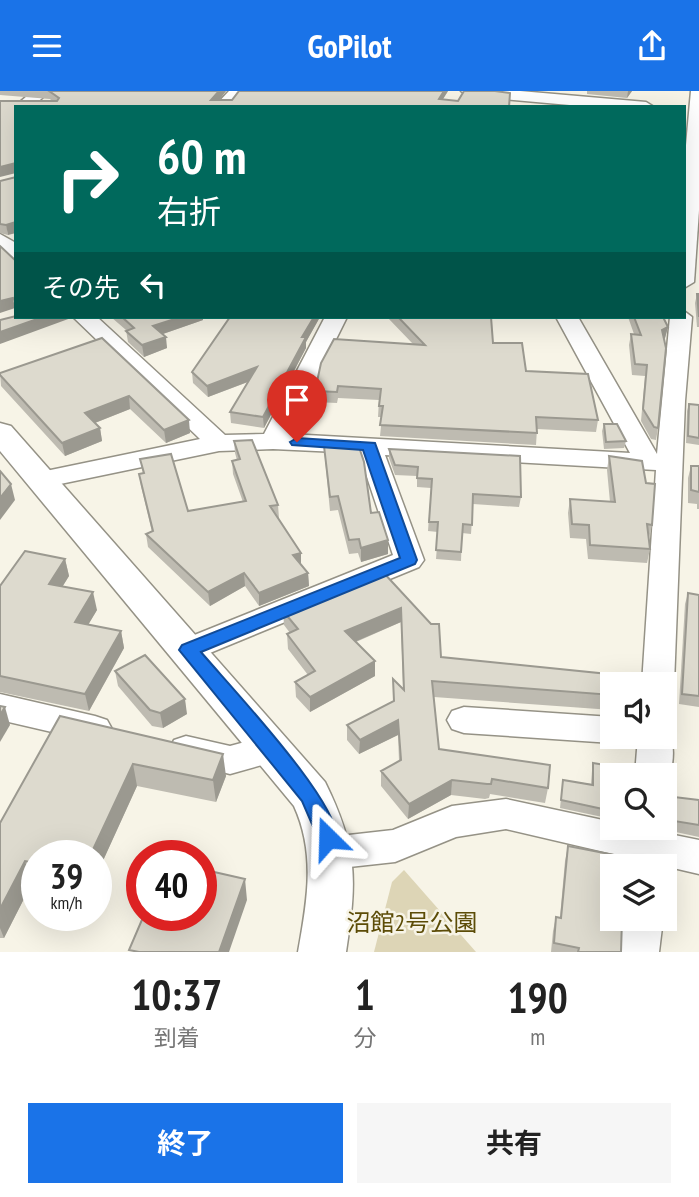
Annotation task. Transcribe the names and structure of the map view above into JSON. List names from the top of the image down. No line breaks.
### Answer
{"parks":["沼館2号公園"],"page":{"header":"GoPilot","turn":["60 m","右折"],"then":"その先","speed":"39 km/h","limit":"40","eta":["10:37","到着","1","分","190","m"],"buttons":["終了","共有"]}}
